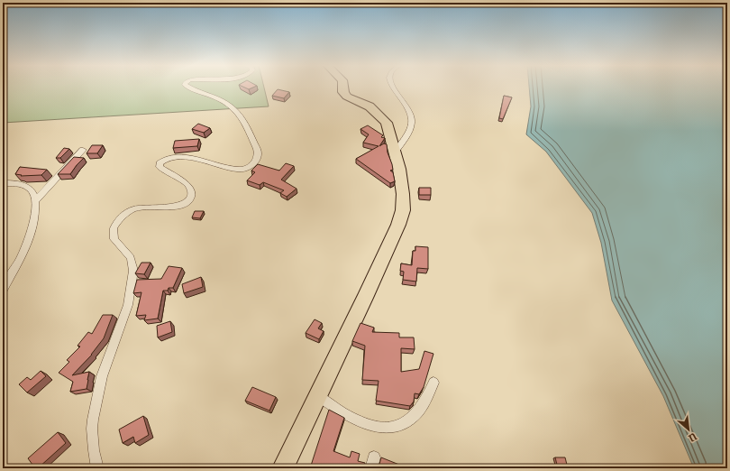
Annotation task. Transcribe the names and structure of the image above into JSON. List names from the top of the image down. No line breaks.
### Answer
{"north":"bottom right"}
